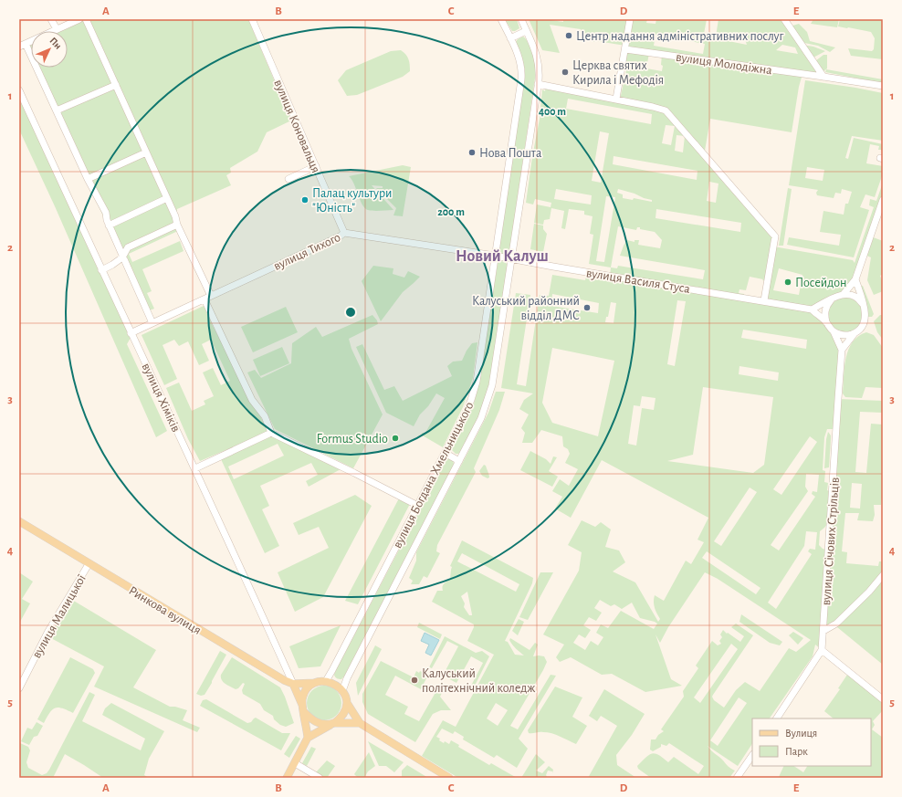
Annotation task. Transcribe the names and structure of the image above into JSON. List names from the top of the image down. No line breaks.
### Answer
{"streets":{"main road":["Ринкова вулиця"],"street":["вулиця Молодіжна","вулиця Коновальця","вулиця Тихого","вулиця Василя Стуса","вулиця Хіміків","вулиця Богдана Хмельницького","вулиця Січових Стрільців","вулиця Малицької"]},"crossings":[["вулиця Коновальця","вулиця Тихого"],["вулиця Тихого","вулиця Василя Стуса"],["вулиця Тихого","вулиця Хіміків"],["вулиця Тихого","вулиця Богдана Хмельницького"],["вулиця Василя Стуса","вулиця Богдана Хмельницького"],["вулиця Хіміків","Ринкова вулиця"],["Ринкова вулиця","вулиця Малицької"]],"districts":["Новий Калуш"],"places":["Центр надання адміністративних послуг","Церква святих Кирила і Мефодія","Нова Пошта","Палац культури \"Юність\"","Посейдон","Калуський районний відділ ДМС","Formus Studio","Калуський політехнічний коледж"],"legend":["Вулиця","Парк"],"north":"top right","grid":{"columns":["A","B","C","D","E"],"rows":["1","2","3","4","5"]},"rings":["400 m","200 m"]}
